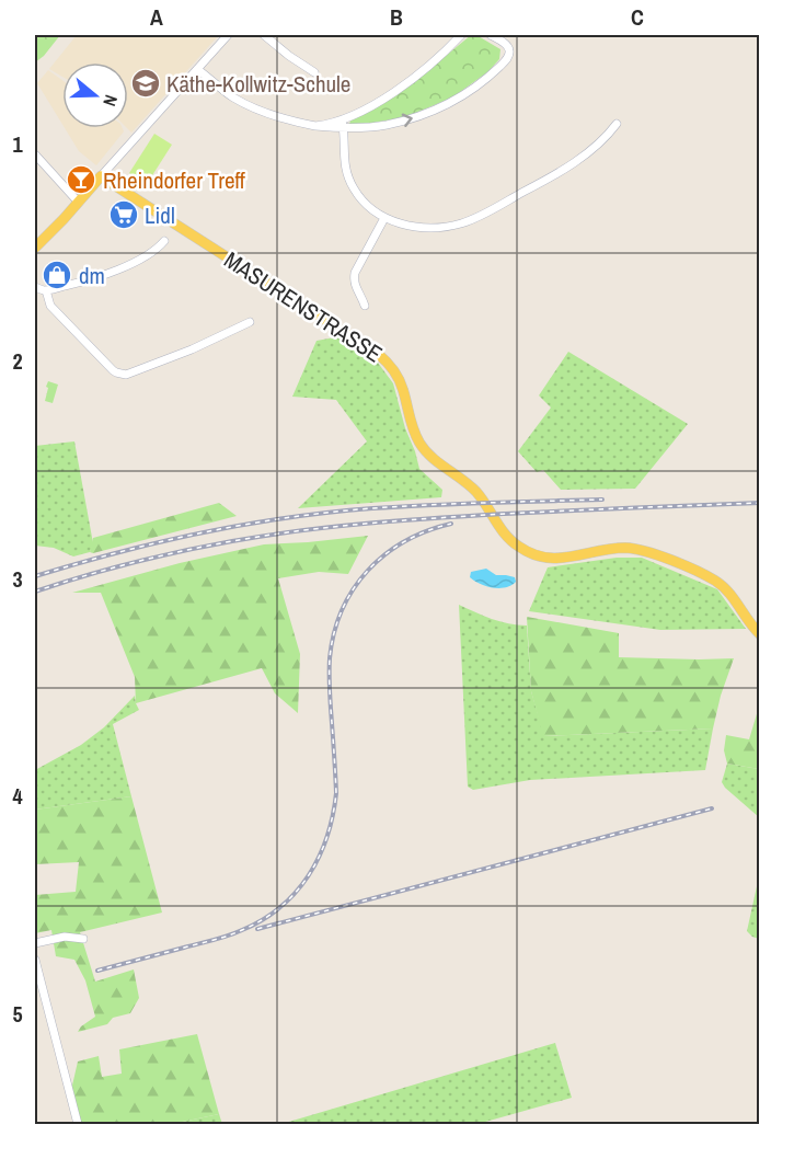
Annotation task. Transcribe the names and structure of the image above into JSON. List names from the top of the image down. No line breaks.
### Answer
{"streets":{"main road":["MASURENSTRASSE"]},"places":{"school or university":["Käthe-Kollwitz-Schule"],"bar":["Rheindorfer Treff"],"supermarket":["Lidl"],"shop":["dm"]},"north":"right","grid":{"columns":["A","B","C"],"rows":["1","2","3","4","5"]}}
